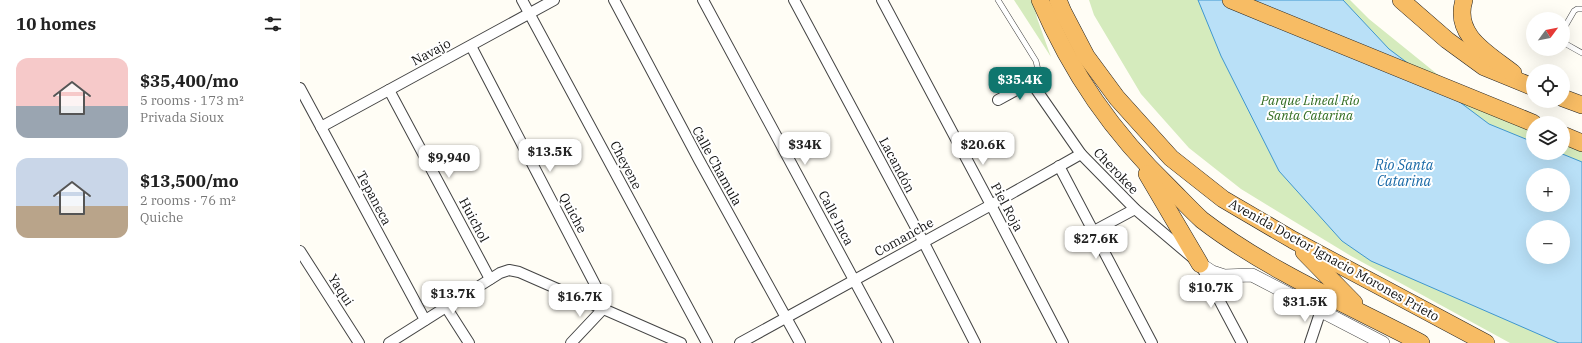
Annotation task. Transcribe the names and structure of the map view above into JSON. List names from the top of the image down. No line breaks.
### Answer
{"streets":{"highway":["Avenida Doctor Ignacio Morones Prieto"],"street":["Navajo","Cheyene","Lacandón","Calle Chamula","Cherokee","Tepaneca","Piel Roja","Quiche","Calle Inca","Huichol","Comanche","Yaqui"]},"crossings":[["Navajo","Cheyene"],["Navajo","Tepaneca"],["Navajo","Quiche"],["Navajo","Huichol"],["Lacandón","Comanche"],["Calle Chamula","Comanche"],["Cherokee","Comanche"],["Piel Roja","Comanche"],["Calle Inca","Comanche"]],"water":["Río Santa Catarina"],"parks":["Parque Lineal Río Santa Catarina"],"north":"top right","page":{"heading":"10 homes","map_buttons":["+","−"],"list":[{"name":"$35,400/mo","note":"5 rooms · 173 m² · Privada Sioux"},{"name":"$13,500/mo","note":"2 rooms · 76 m² · Quiche"}],"price":["$35.4K","$34K","$20.6K","$13.5K","$9,940","$27.6K","$10.7K","$13.7K","$16.7K","$31.5K"]}}
